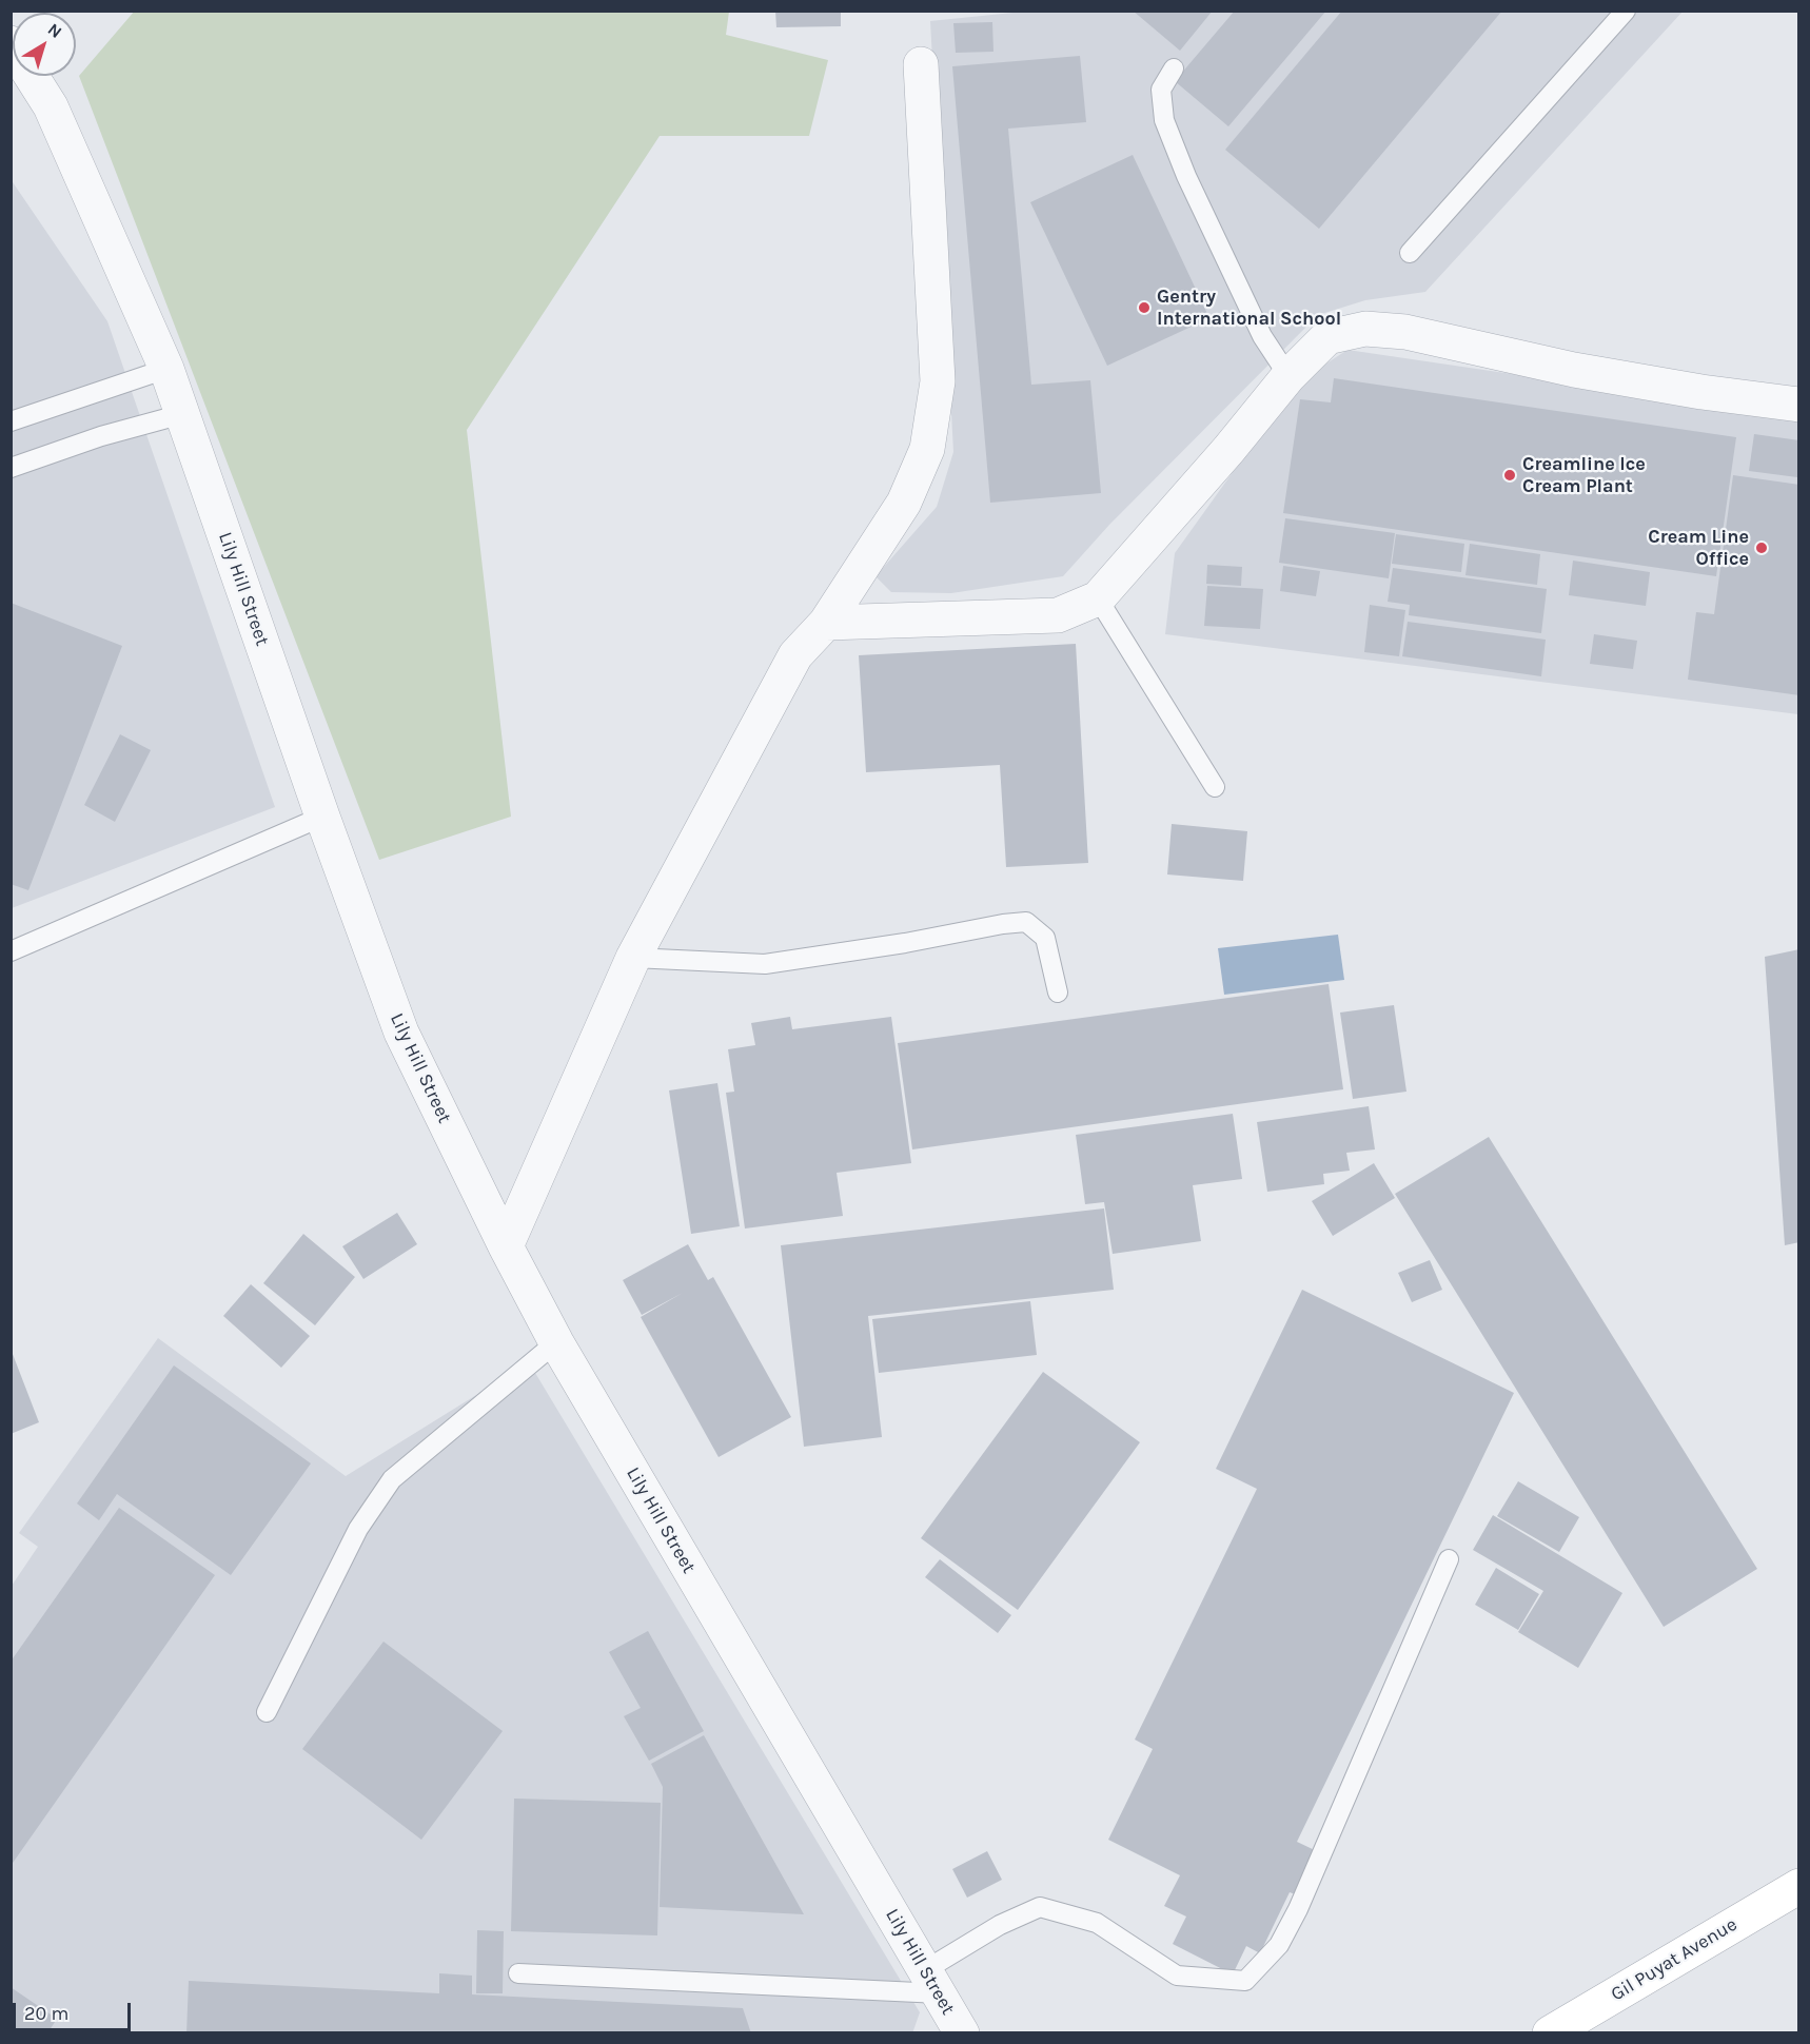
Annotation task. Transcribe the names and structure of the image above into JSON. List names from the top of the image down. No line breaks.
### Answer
{"streets":{"main road":["Gil Puyat Avenue"],"street":["Lily Hill Street"]},"places":["Gentry International School","Creamline Ice Cream Plant","Cream Line Office"],"scale_bar":"20 m","north":"top right"}
